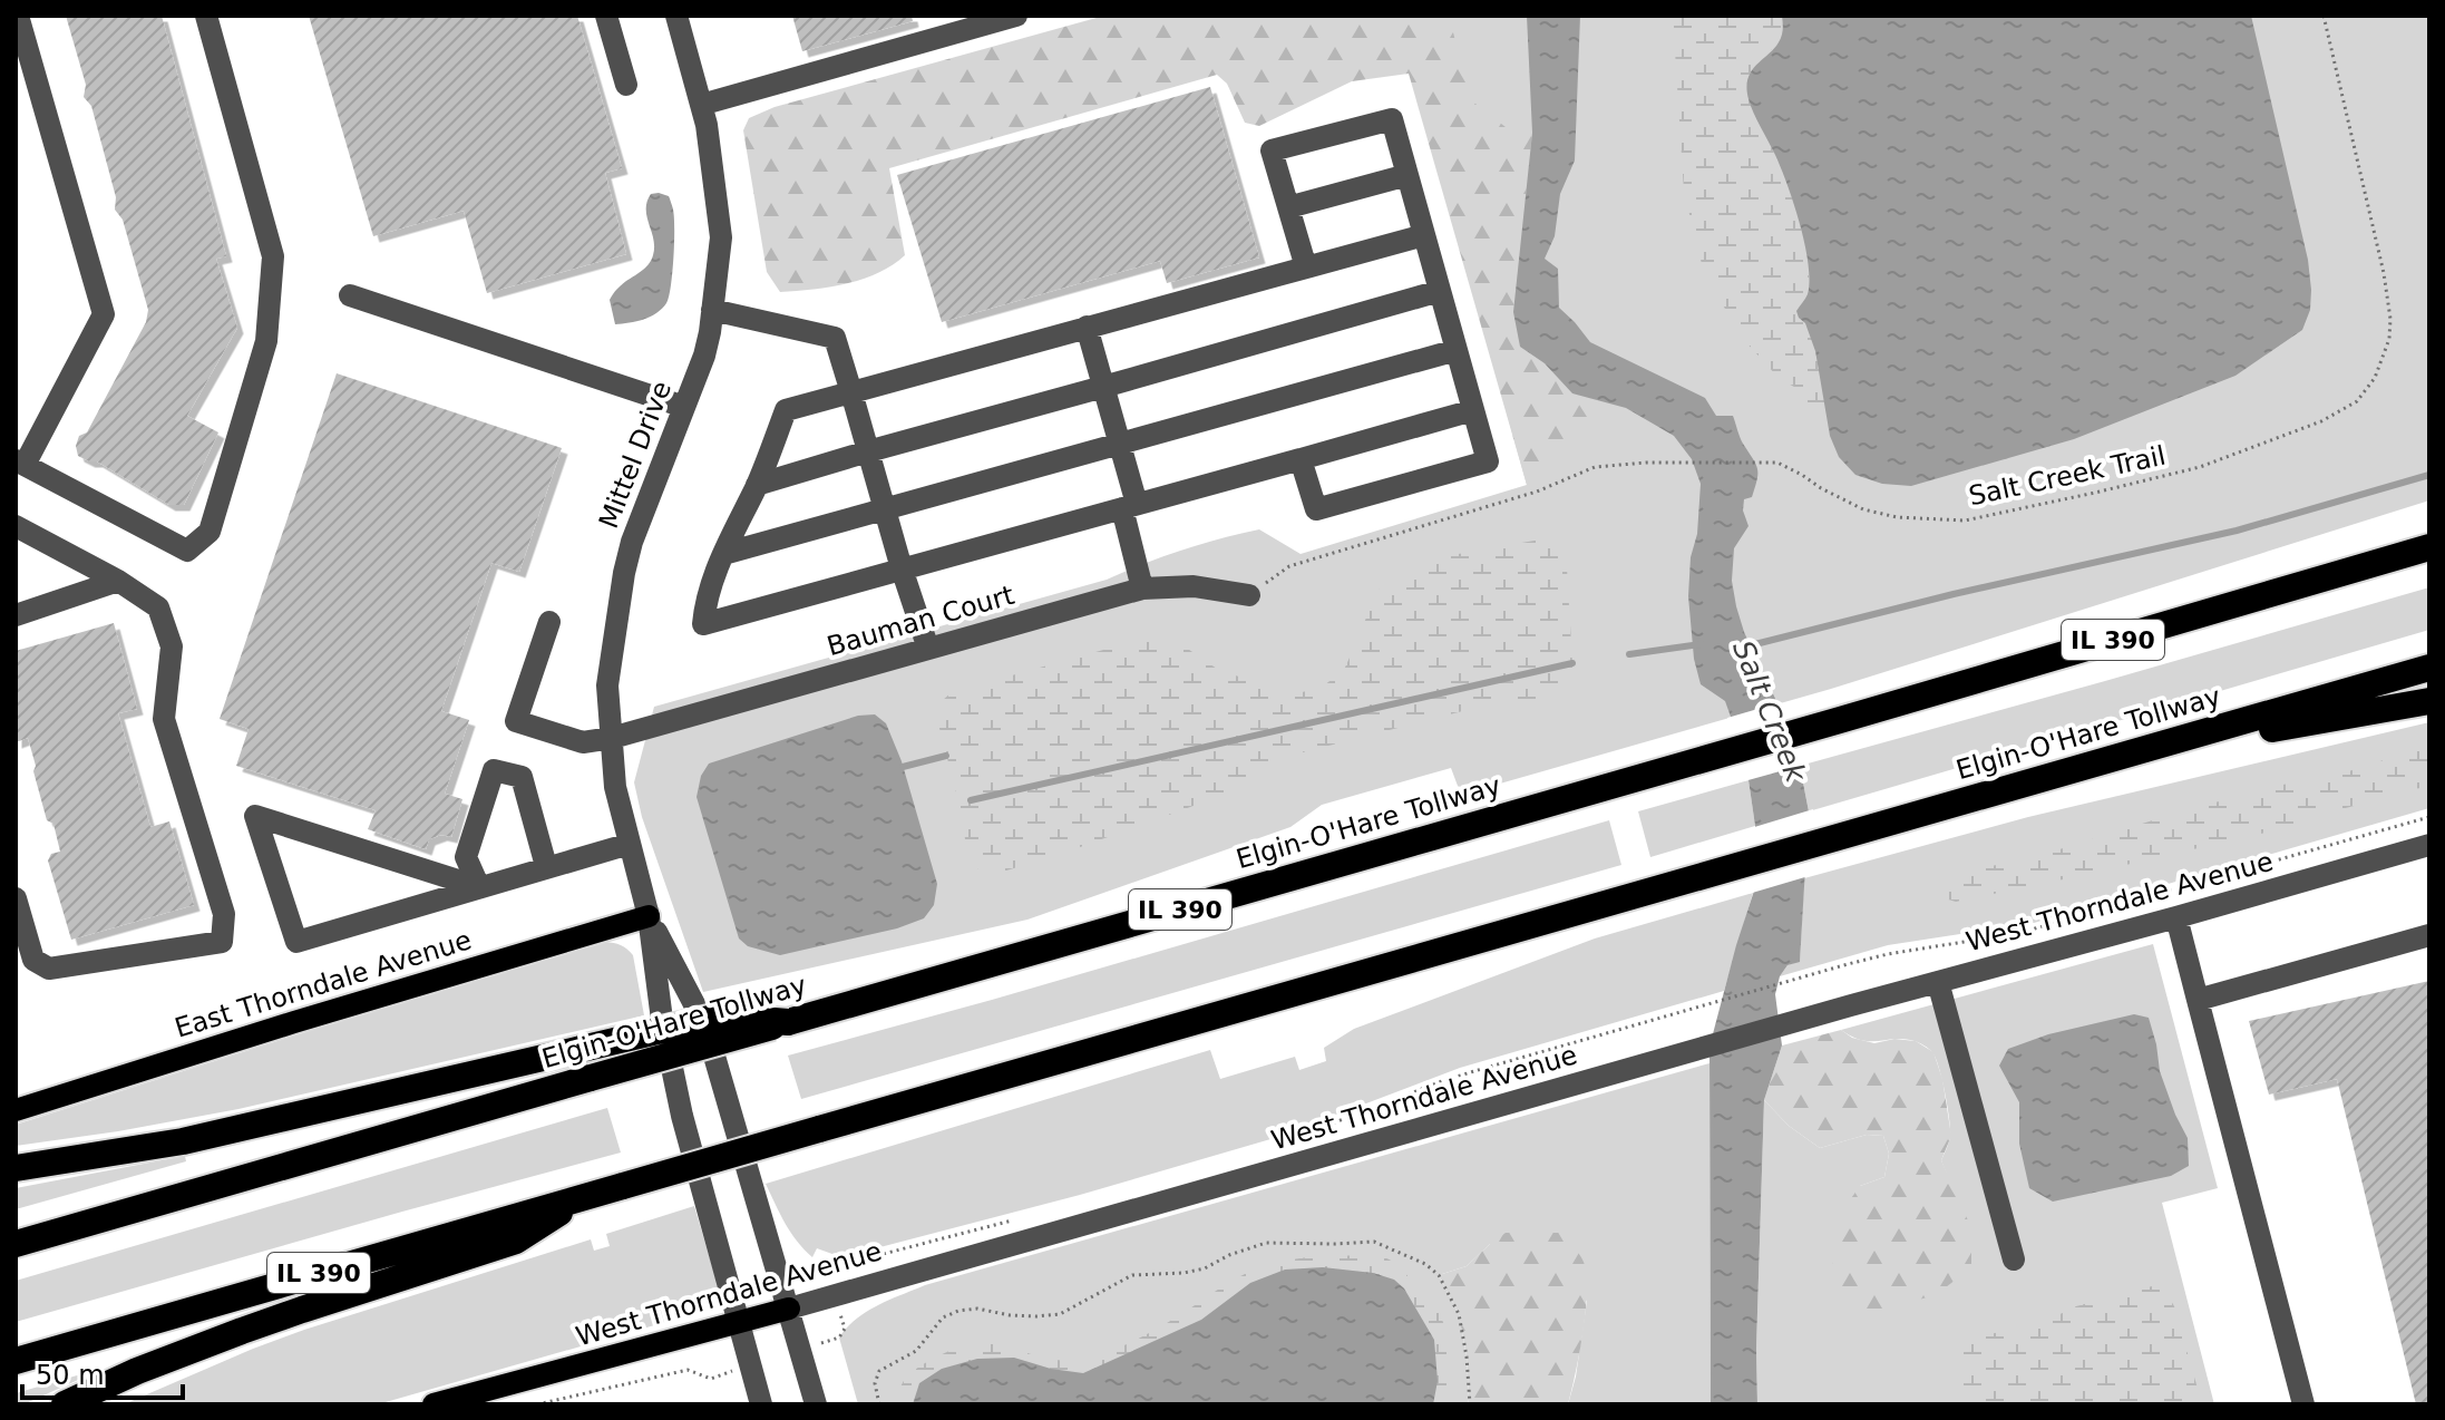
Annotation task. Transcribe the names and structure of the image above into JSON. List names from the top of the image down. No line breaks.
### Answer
{"streets":{"highway":["IL 390","Elgin-O'Hare Tollway"],"main road":["West Thorndale Avenue","East Thorndale Avenue"],"street":["Mittel Drive","Bauman Court"],"path":["Salt Creek Trail"]},"crossings":[["Mittel Drive","Bauman Court"],["Mittel Drive","West Thorndale Avenue"],["Mittel Drive","East Thorndale Avenue"],["Salt Creek Trail","Bauman Court"]],"water":["Salt Creek"],"scale_bar":"50 m"}
